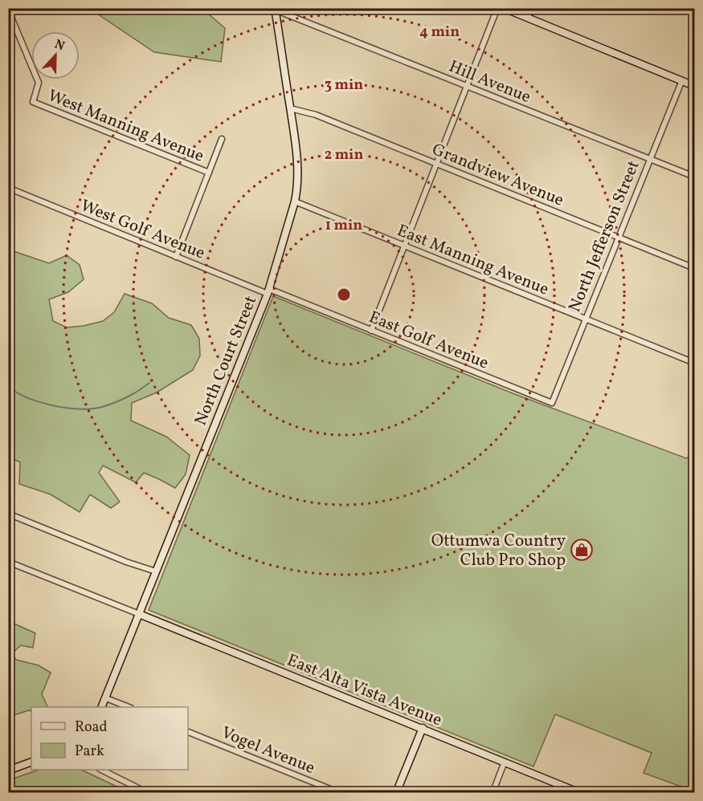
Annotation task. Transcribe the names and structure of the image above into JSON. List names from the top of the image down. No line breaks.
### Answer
{"streets":{"main road":["North Court Street","East Alta Vista Avenue"],"street":["Hill Avenue","West Manning Avenue","Grandview Avenue","West Golf Avenue","North Jefferson Street","East Manning Avenue","East Golf Avenue","Vogel Avenue"]},"crossings":[["Hill Avenue","North Jefferson Street"],["Hill Avenue","North Court Street"],["Grandview Avenue","North Jefferson Street"],["Grandview Avenue","North Court Street"],["West Golf Avenue","East Golf Avenue"],["West Golf Avenue","North Court Street"],["North Jefferson Street","East Manning Avenue"],["North Jefferson Street","East Golf Avenue"],["East Manning Avenue","North Court Street"],["East Golf Avenue","North Court Street"],["North Court Street","East Alta Vista Avenue"]],"places":{"shop":["Ottumwa Country Club Pro Shop"]},"legend":["Road","Park"],"north":"top","rings":["4 min","3 min","2 min","1 min"]}
